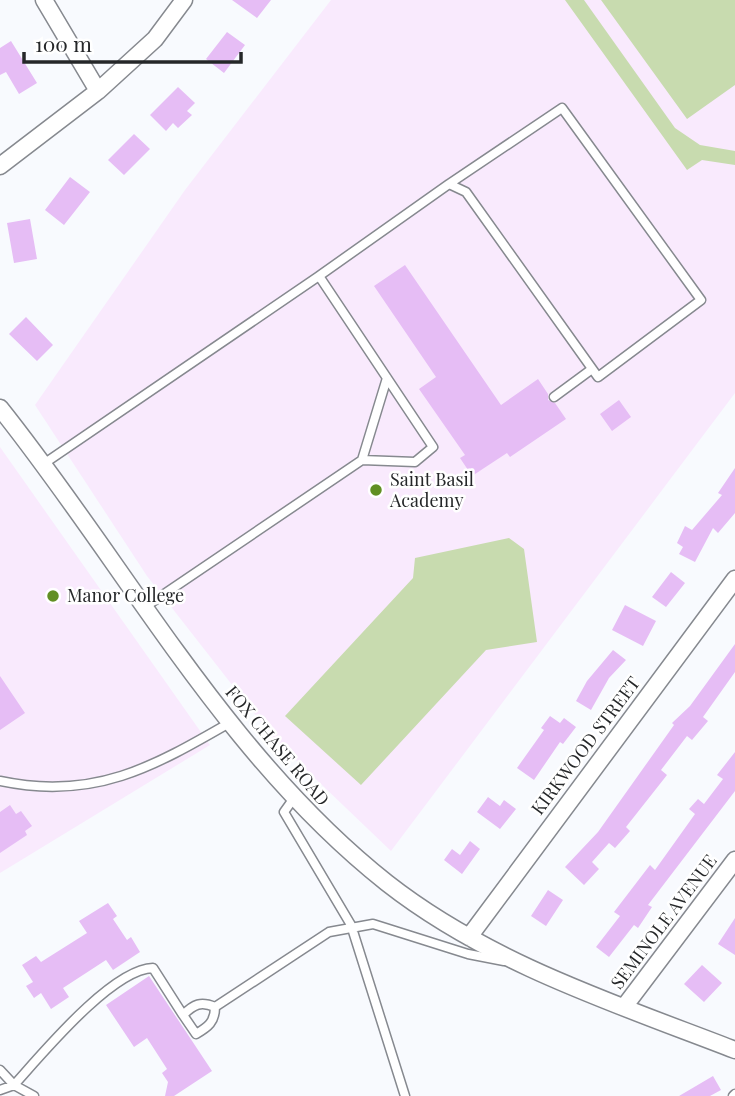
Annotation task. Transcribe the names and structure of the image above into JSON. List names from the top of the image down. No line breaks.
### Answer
{"streets":{"street":["FOX CHASE ROAD","KIRKWOOD STREET","SEMINOLE AVENUE"]},"crossings":[["FOX CHASE ROAD","KIRKWOOD STREET"],["FOX CHASE ROAD","SEMINOLE AVENUE"]],"places":["Saint Basil Academy","Manor College"],"scale_bar":"100 m"}
